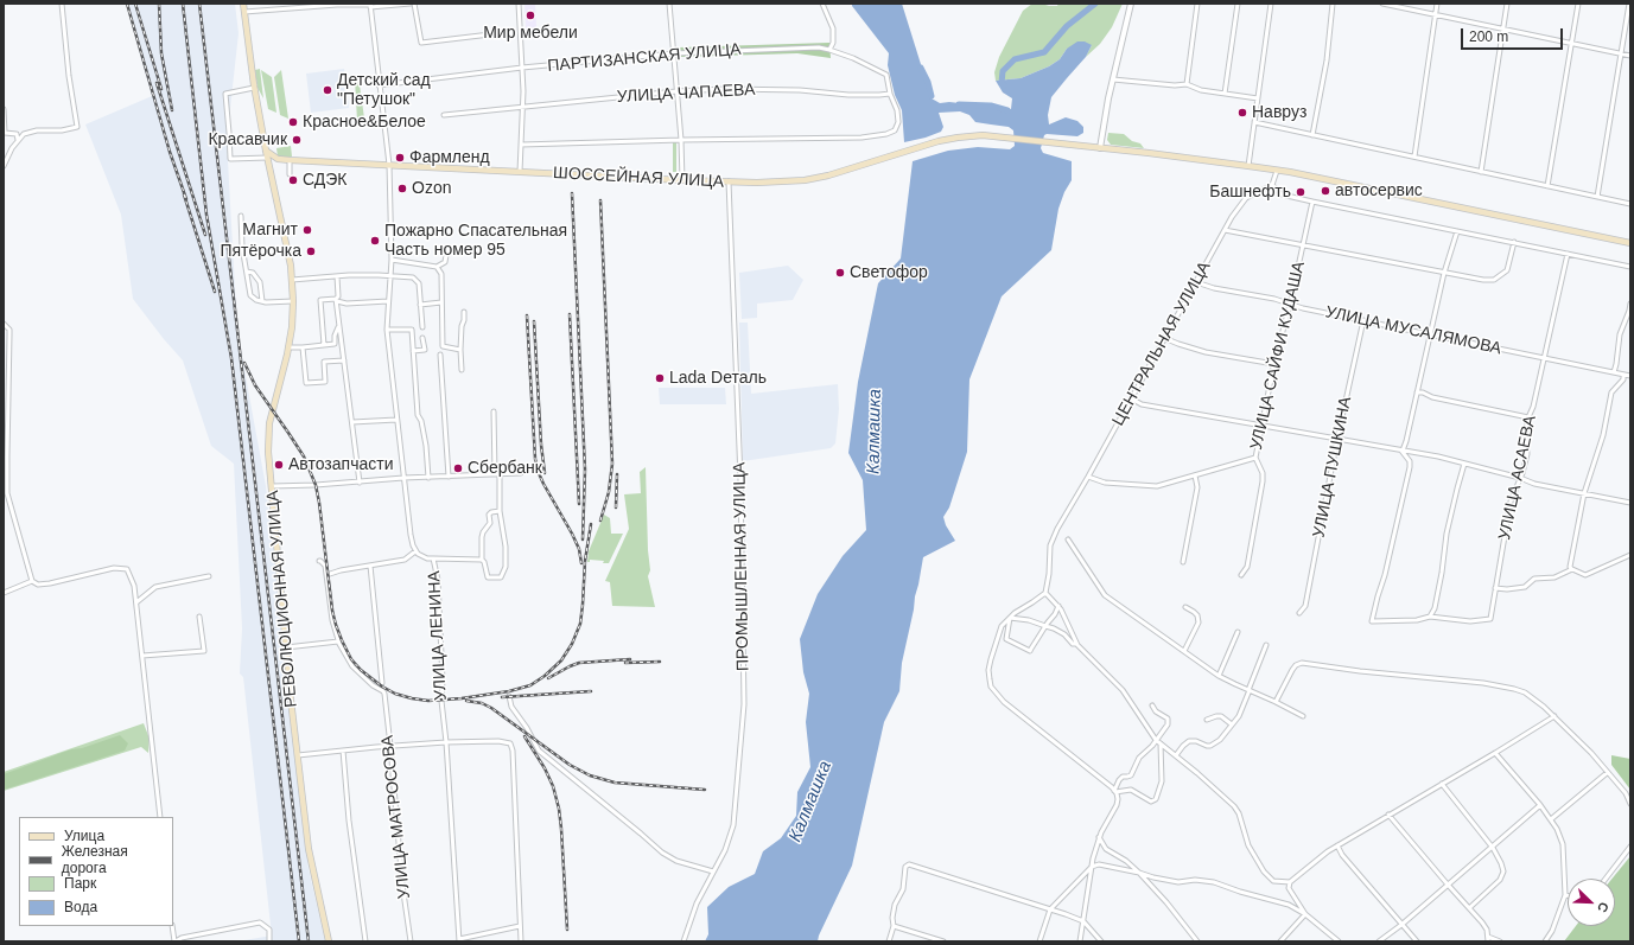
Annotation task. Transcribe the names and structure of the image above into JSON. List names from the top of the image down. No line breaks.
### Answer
{"streets":{"main road":["ШОССЕЙНАЯ УЛИЦА","РЕВОЛЮЦИОННАЯ УЛИЦА"],"street":["ПАРТИЗАНСКАЯ УЛИЦА","УЛИЦА ЧАПАЕВА","УЛИЦА МУСАЛЯМОВА","ЦЕНТРАЛЬНАЯ УЛИЦА","УЛИЦА САЙФИ КУДАША","УЛИЦА ПУШКИНА","УЛИЦА АСАЕВА","ПРОМЫШЛЕННАЯ УЛИЦА","УЛИЦА ЛЕНИНА","УЛИЦА МАТРОСОВА"]},"crossings":[["ПАРТИЗАНСКАЯ УЛИЦА","УЛИЦА ЧАПАЕВА"],["ПАРТИЗАНСКАЯ УЛИЦА","ШОССЕЙНАЯ УЛИЦА"],["ПАРТИЗАНСКАЯ УЛИЦА","УЛИЦА ЛЕНИНА"],["УЛИЦА ЧАПАЕВА","ШОССЕЙНАЯ УЛИЦА"],["ШОССЕЙНАЯ УЛИЦА","ПРОМЫШЛЕННАЯ УЛИЦА"],["ШОССЕЙНАЯ УЛИЦА","РЕВОЛЮЦИОННАЯ УЛИЦА"],["ШОССЕЙНАЯ УЛИЦА","УЛИЦА ЛЕНИНА"],["УЛИЦА МУСАЛЯМОВА","ЦЕНТРАЛЬНАЯ УЛИЦА"],["УЛИЦА МУСАЛЯМОВА","УЛИЦА САЙФИ КУДАША"],["УЛИЦА МУСАЛЯМОВА","УЛИЦА ПУШКИНА"],["УЛИЦА МУСАЛЯМОВА","УЛИЦА АСАЕВА"]],"water":["Калмашка"],"places":["Мир мебели","Детский сад \"Петушок\"","Навруз","Красное&Белое","Красавчик","Фармленд","СДЭК","Ozon","автосервис","Башнефть","Магнит","Пожарно Спасательная Часть номер 95","Пятёрочка","Светофор","Lada Dеталь","Автозапчасти","Сбербанк"],"legend":["Улица","Железная дорога","Парк","Вода"],"scale_bar":"200 m","north":"bottom right"}
